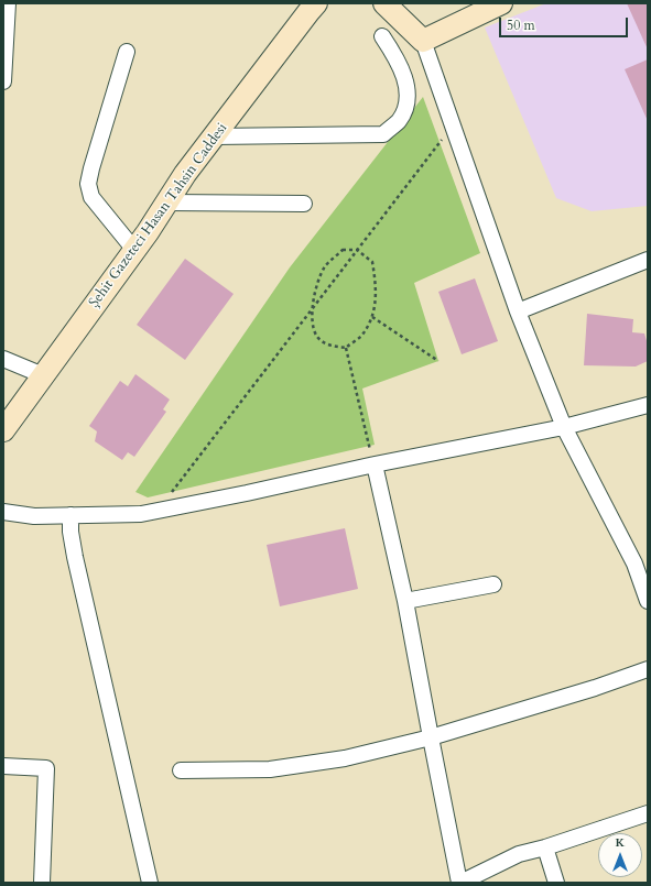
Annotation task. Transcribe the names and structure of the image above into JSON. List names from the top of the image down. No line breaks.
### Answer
{"streets":{"street":["Şehit Gazeteci Hasan Tahsin Caddesi"]},"scale_bar":"50 m","north":"top"}
